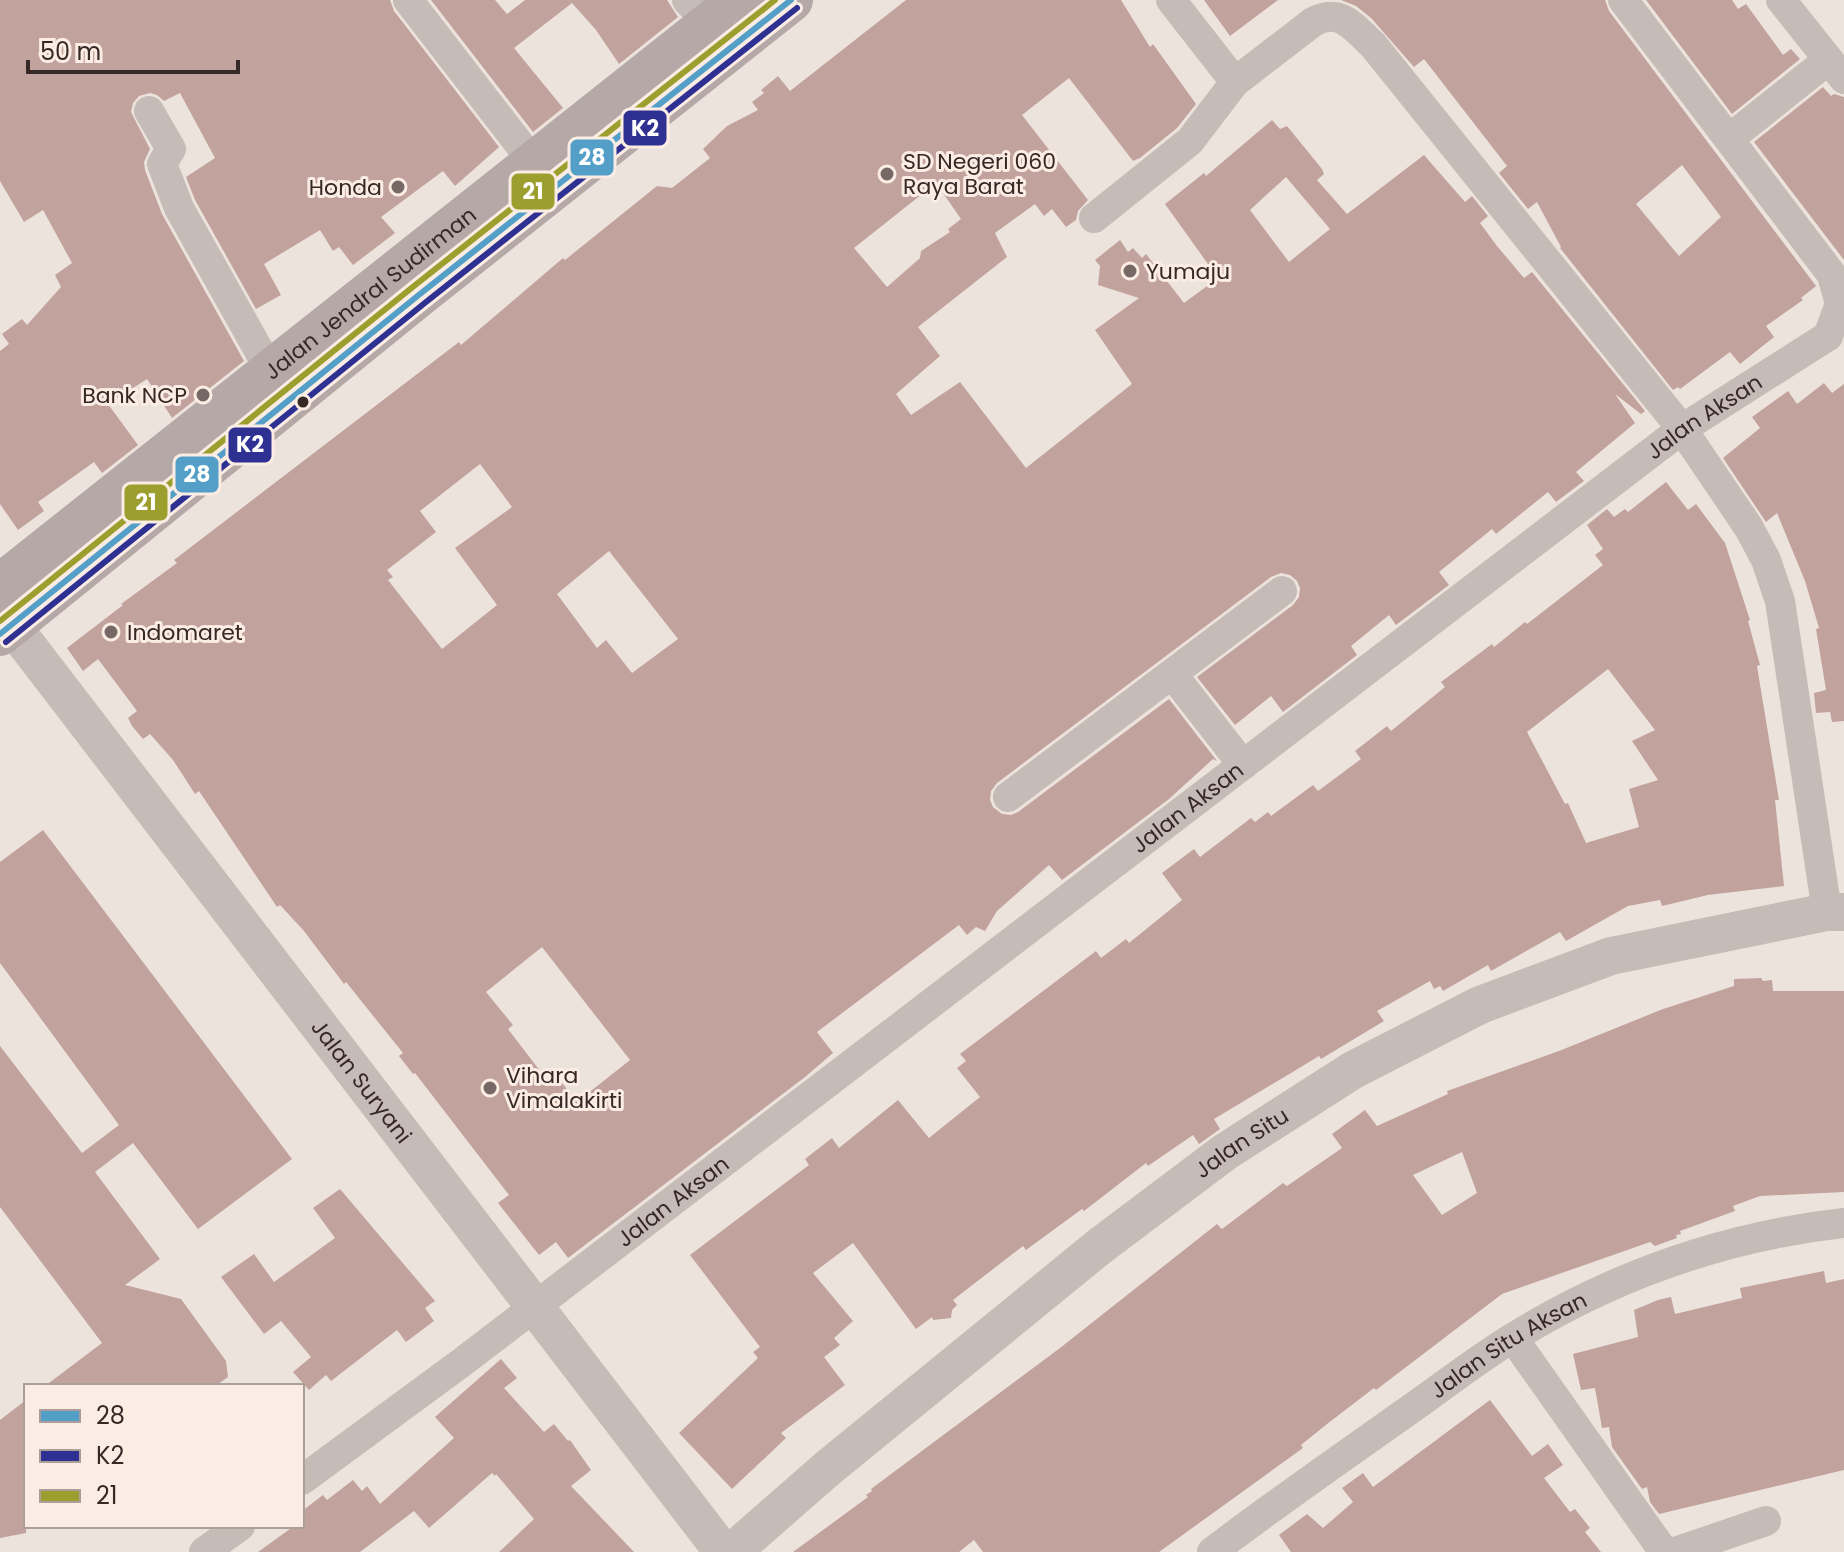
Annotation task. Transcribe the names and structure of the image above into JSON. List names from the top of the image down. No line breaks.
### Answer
{"streets":{"main road":["Jalan Jendral Sudirman"],"street":["Jalan Aksan","Jalan Suryani","Jalan Situ","Jalan Situ Aksan"]},"crossings":[["Jalan Jendral Sudirman","Jalan Suryani"],["Jalan Aksan","Jalan Suryani"]],"places":["SD Negeri 060 Raya Barat","Honda","Yumaju","Bank NCP","Indomaret","Vihara Vimalakirti"],"lines":["transit line 28","transit line 21","transit line K2"],"legend":["28","K2","21"],"scale_bar":"50 m"}
